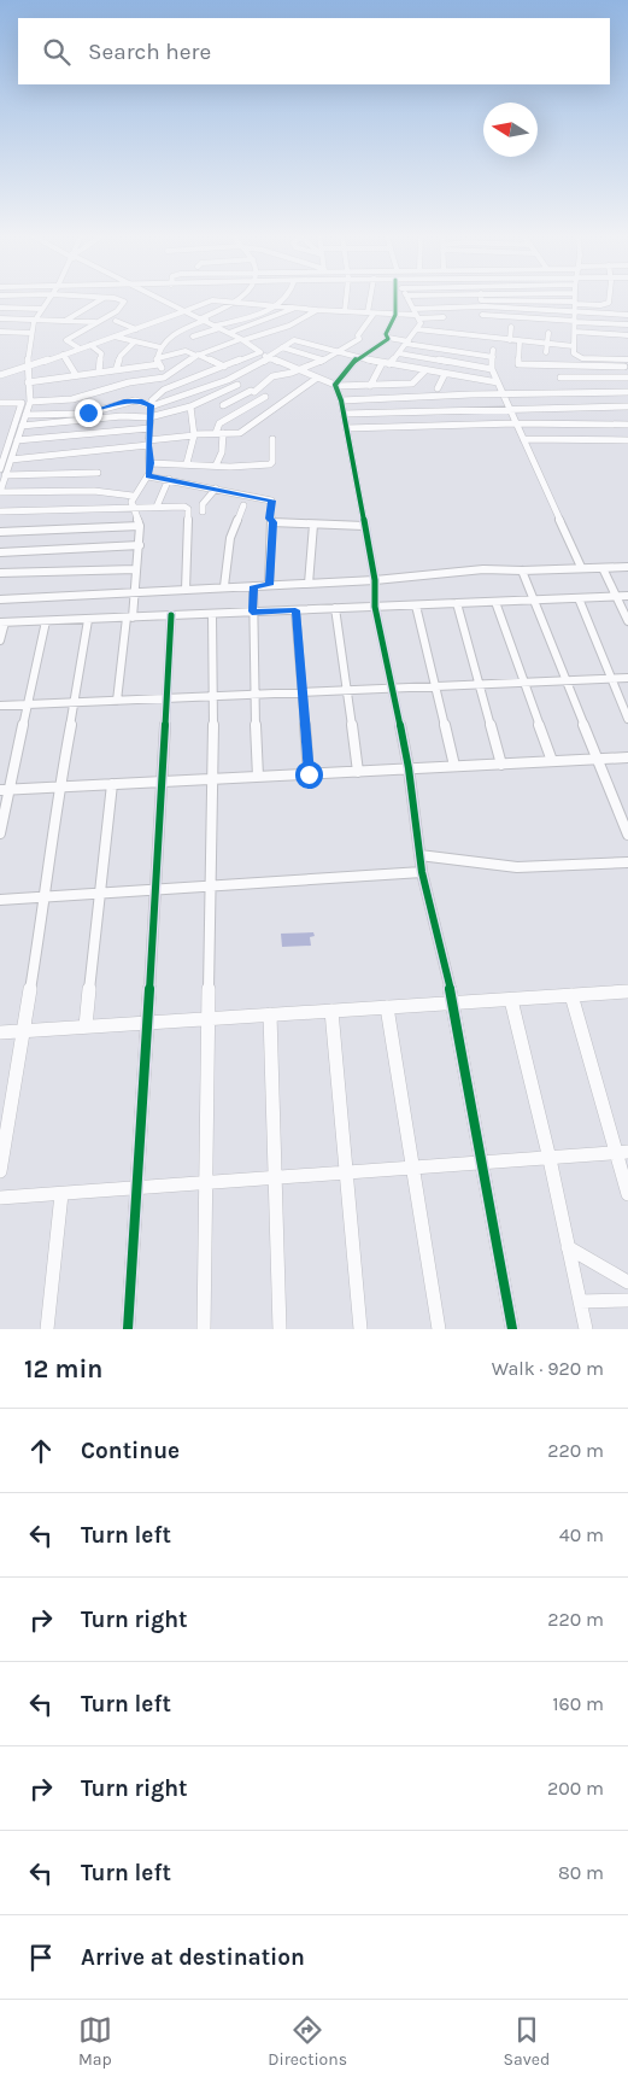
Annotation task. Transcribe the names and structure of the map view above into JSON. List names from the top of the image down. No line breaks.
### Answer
{"north":"left","page":{"search":"Search here","heading":["12 min","Walk · 920 m"],"list":[["Continue","220 m"],["Turn left","40 m"],["Turn right","220 m"],["Turn left","160 m"],["Turn right","200 m"],["Turn left","80 m"],"Arrive at destination"],"nav":["Map","Directions","Saved"]}}
